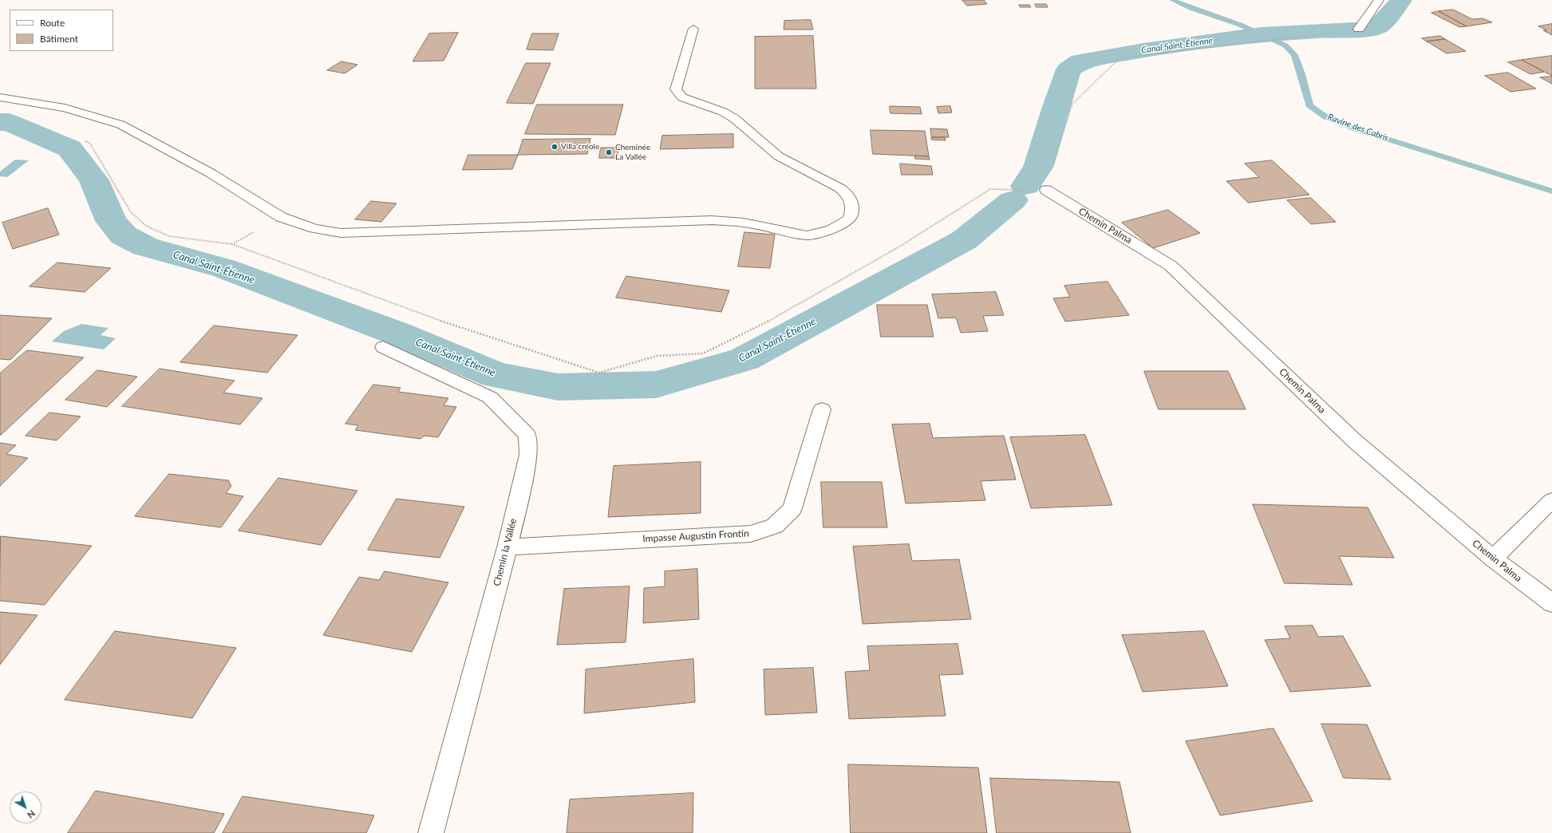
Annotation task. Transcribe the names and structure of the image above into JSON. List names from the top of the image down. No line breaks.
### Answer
{"streets":{"street":["Chemin Palma","Impasse Augustin Frontin","Chemin la Vallée"]},"crossings":[["Impasse Augustin Frontin","Chemin la Vallée"]],"water":["Canal Saint-Étienne","Ravine des Cabris"],"places":["Villa créole","Cheminée La Vallée"],"legend":["Route","Bâtiment"],"north":"bottom right"}
